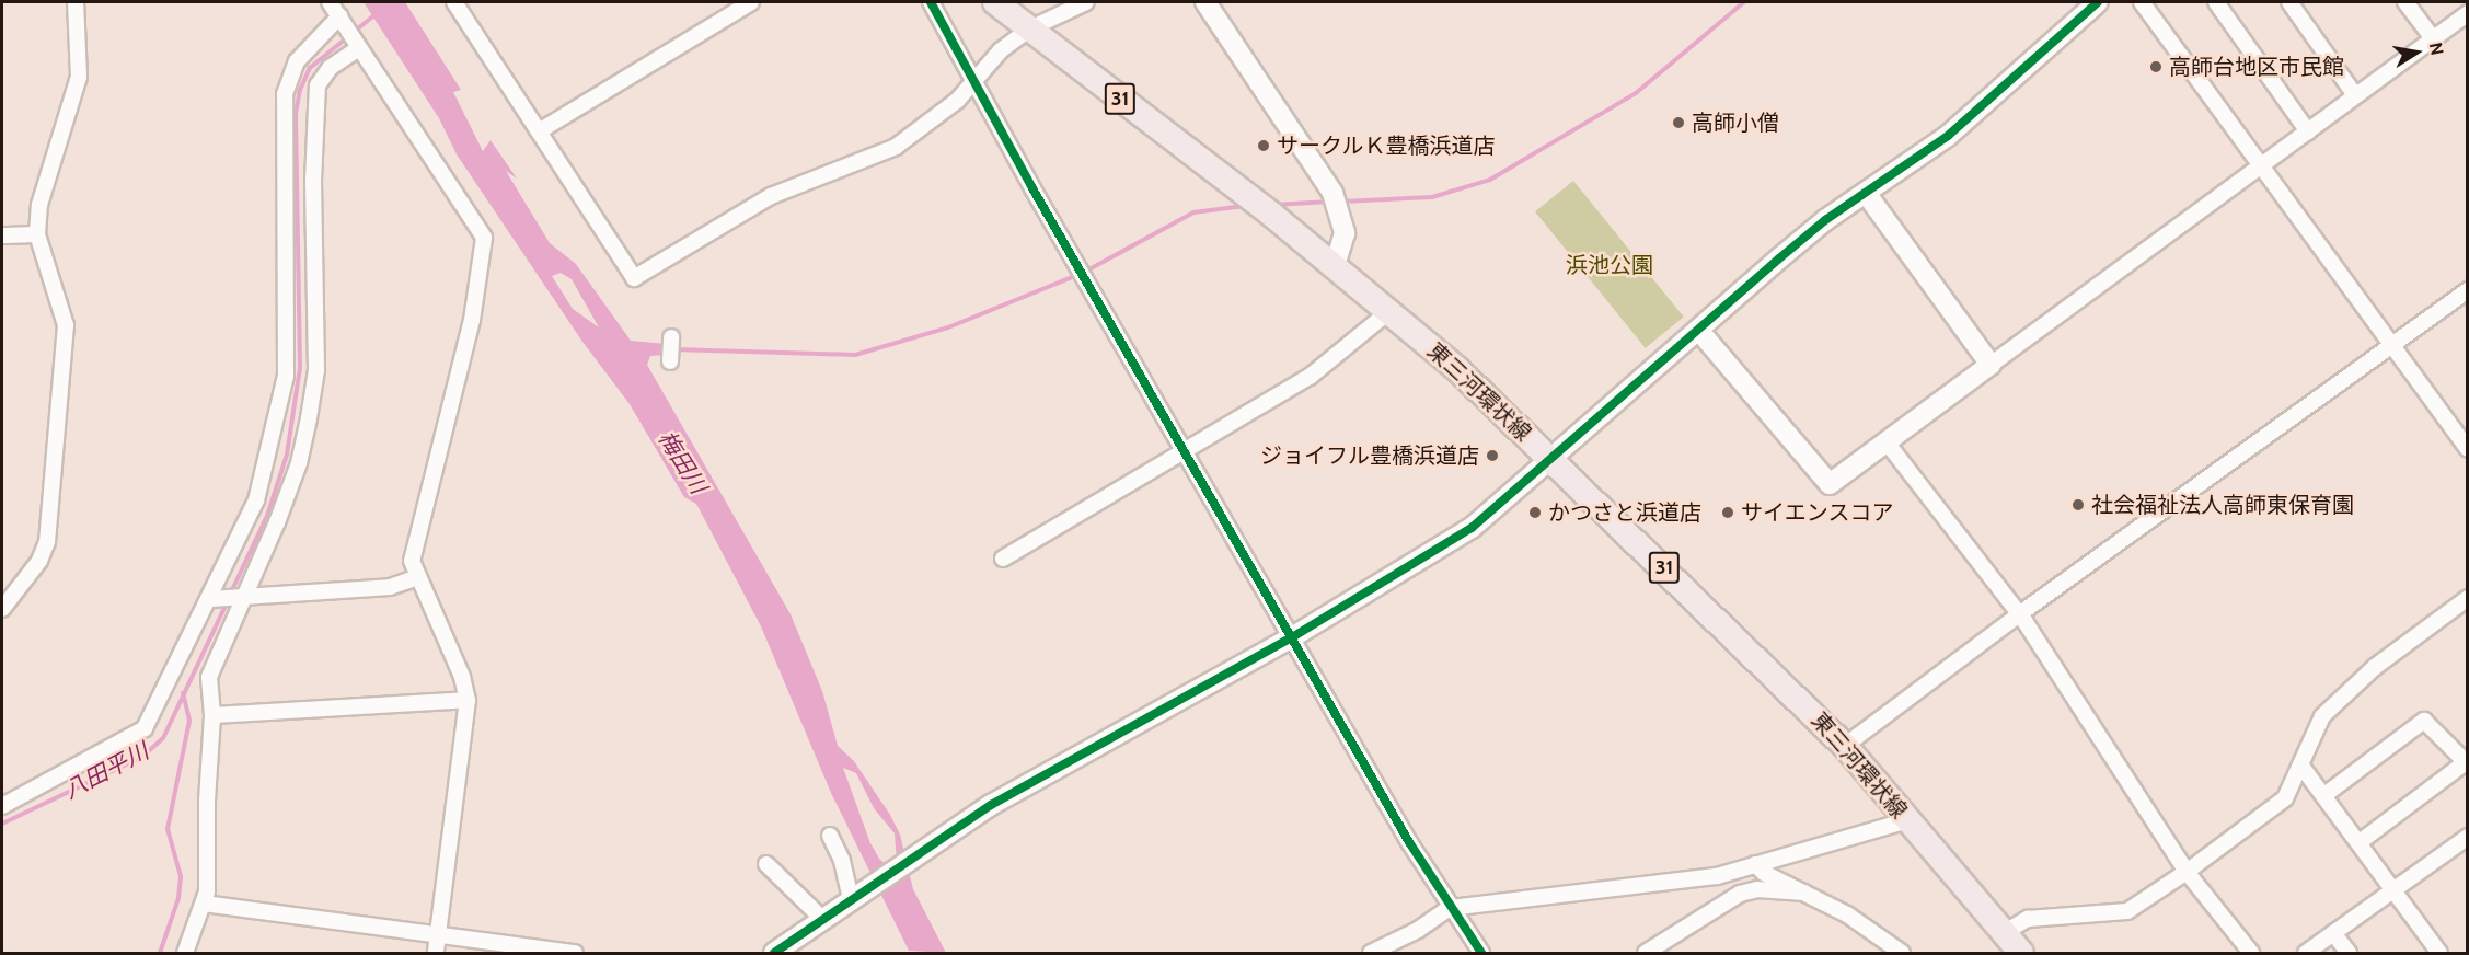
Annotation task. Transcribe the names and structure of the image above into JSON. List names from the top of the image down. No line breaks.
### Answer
{"streets":{"main road":["31","東三河環状線"]},"water":["梅田川","八田平川"],"parks":["浜池公園"],"places":["高師台地区市民館","高師小僧","サークルＫ豊橋浜道店","ジョイフル豊橋浜道店","社会福祉法人高師東保育園","かつさと浜道店","サイエンスコア"],"north":"right"}
